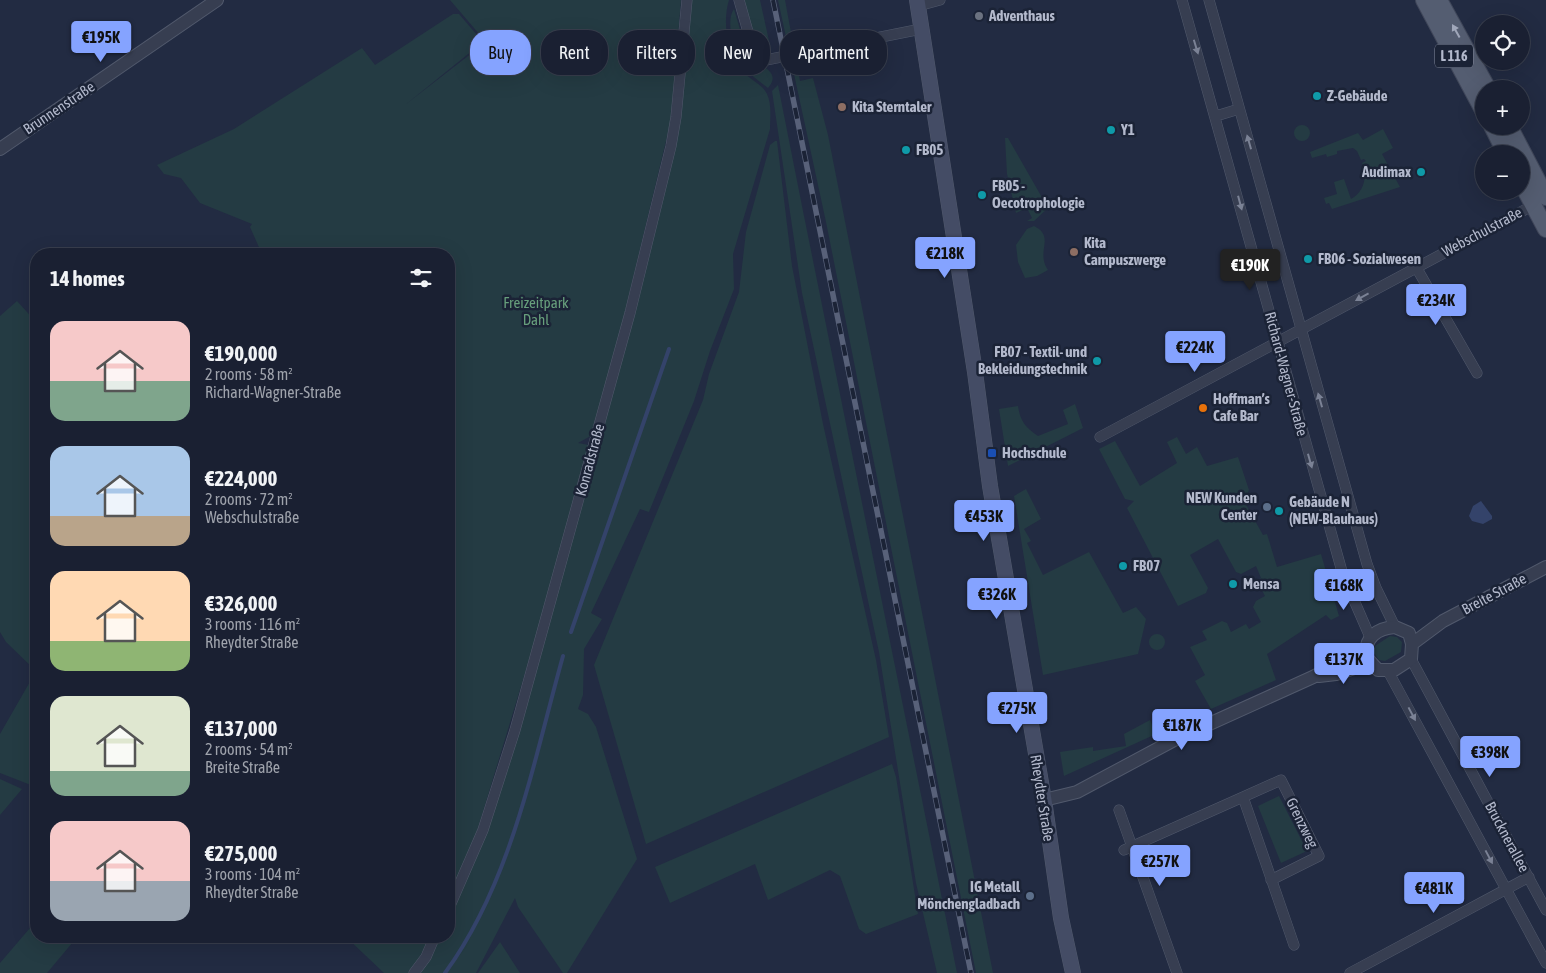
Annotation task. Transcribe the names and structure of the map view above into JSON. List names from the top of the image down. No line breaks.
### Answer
{"streets":{"main road":["L 116","Rheydter Straße"],"street":["Brunnenstraße","Webschulstraße","Richard-Wagner-Straße","Konradstraße","Breite Straße","Grenzweg","Brucknerallee"]},"crossings":[["Webschulstraße","Richard-Wagner-Straße"],["Richard-Wagner-Straße","Breite Straße"],["Richard-Wagner-Straße","Brucknerallee"],["Breite Straße","Brucknerallee"]],"parks":["Freizeitpark Dahl"],"places":{"other":["Adventhaus","Z-Gebäude","Kita Sterntaler","Y1","FB05","Audimax","FB05 - Oecotrophologie","Kita Campuszwerge","FB06 - Sozialwesen","FB07 - Textil- und Bekleidungstechnik","Hoffman’s Cafe Bar","NEW Kunden Center","Gebäude N (NEW-Blauhaus)","FB07","Mensa","IG Metall Mönchengladbach"],"transit":["Hochschule"]},"page":{"map_buttons":["+","−"],"price":["€195K","€218K","€190K","€234K","€224K","€453K","€168K","€326K","€137K","€275K","€187K","€398K","€257K","€481K"],"chip":["Buy","Rent","Filters","New","Apartment"],"heading":"14 homes","list":[{"name":"€190,000","note":"2 rooms · 58 m² · Richard-Wagner-Straße"},{"name":"€224,000","note":"2 rooms · 72 m² · Webschulstraße"},{"name":"€326,000","note":"3 rooms · 116 m² · Rheydter Straße"},{"name":"€137,000","note":"2 rooms · 54 m² · Breite Straße"},{"name":"€275,000","note":"3 rooms · 104 m² · Rheydter Straße"}]}}
